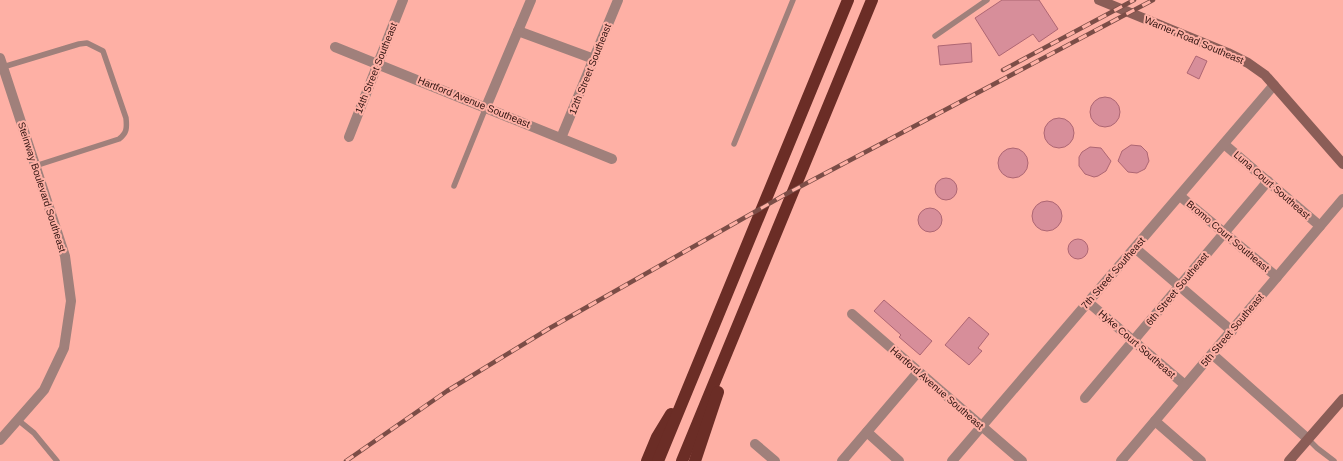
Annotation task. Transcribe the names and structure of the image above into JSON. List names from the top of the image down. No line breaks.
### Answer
{"streets":{"street":["Warner Road Southeast","14th Street Southeast","12th Street Southeast","Hartford Avenue Southeast","Luna Court Southeast","Steinway Boulevard Southeast","Bromo Court Southeast","7th Street Southeast","6th Street Southeast","5th Street Southeast","Hyke Court Southeast"]},"crossings":[["Warner Road Southeast","7th Street Southeast"],["14th Street Southeast","Hartford Avenue Southeast"],["12th Street Southeast","Hartford Avenue Southeast"],["Hartford Avenue Southeast","7th Street Southeast"],["Luna Court Southeast","7th Street Southeast"],["Luna Court Southeast","6th Street Southeast"],["Luna Court Southeast","5th Street Southeast"],["Bromo Court Southeast","7th Street Southeast"],["Bromo Court Southeast","6th Street Southeast"],["Bromo Court Southeast","5th Street Southeast"],["7th Street Southeast","Hyke Court Southeast"],["6th Street Southeast","Hyke Court Southeast"],["5th Street Southeast","Hyke Court Southeast"]]}
